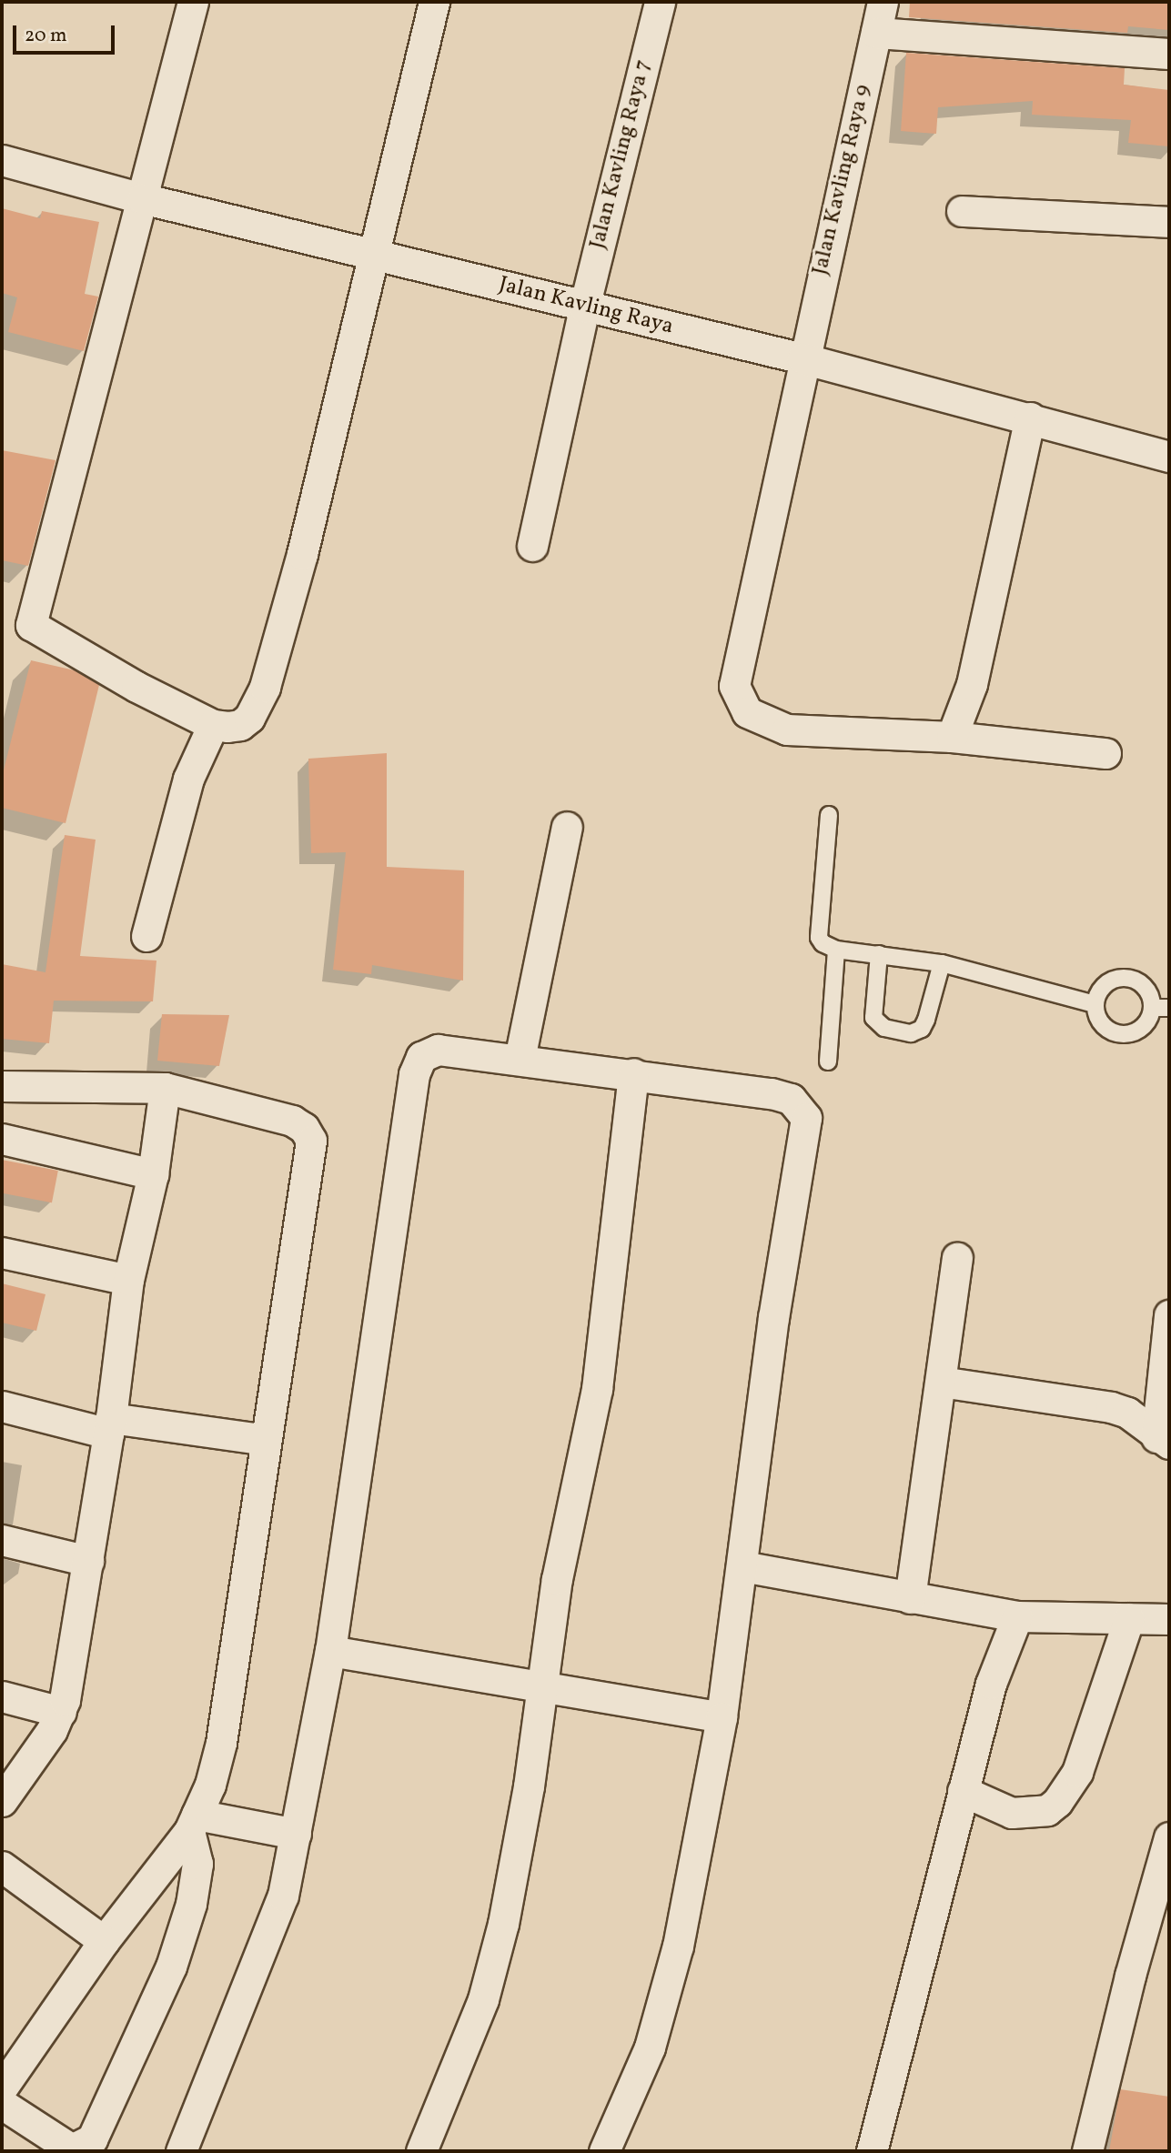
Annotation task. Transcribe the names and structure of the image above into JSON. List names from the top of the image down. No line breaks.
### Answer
{"streets":{"street":["Jalan Kavling Raya 7","Jalan Kavling Raya 9","Jalan Kavling Raya"]},"crossings":[["Jalan Kavling Raya 7","Jalan Kavling Raya"],["Jalan Kavling Raya 9","Jalan Kavling Raya"]],"scale_bar":"20 m"}
